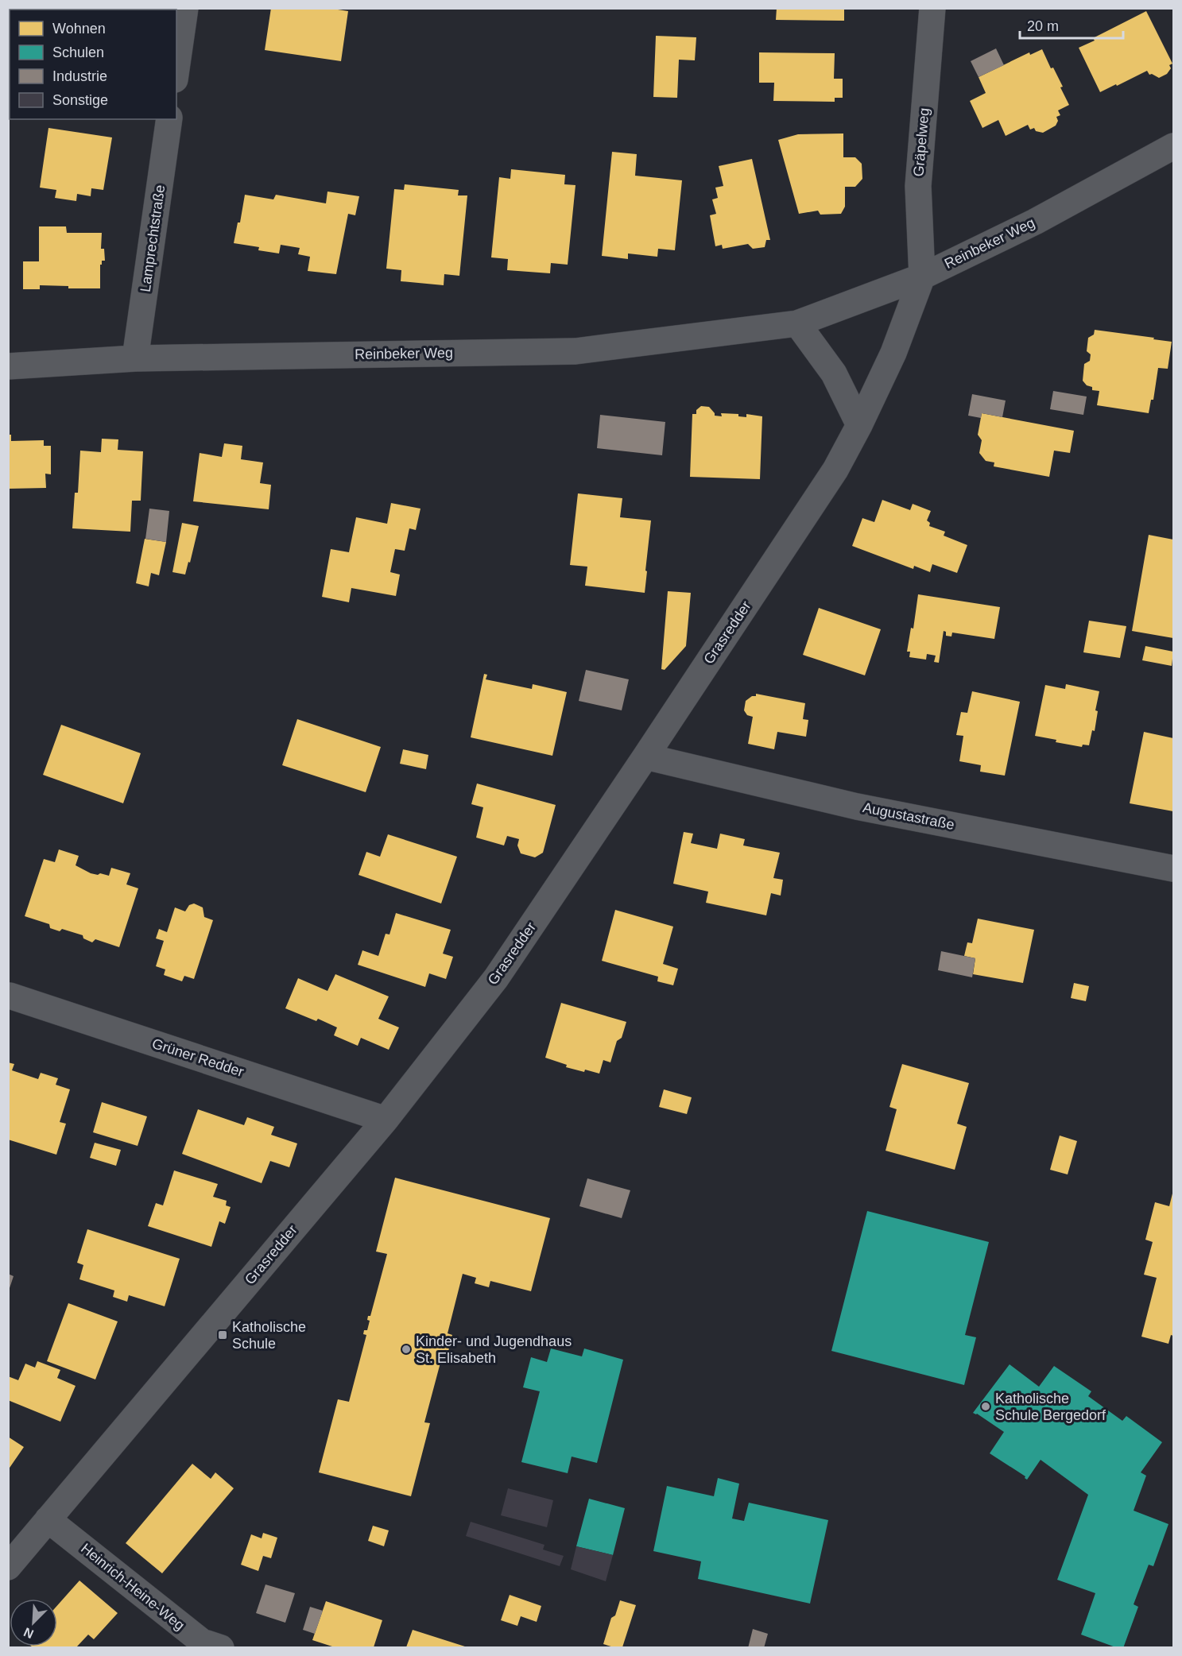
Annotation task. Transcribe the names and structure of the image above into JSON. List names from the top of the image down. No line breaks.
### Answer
{"streets":{"street":["Gräpelweg","Lamprechtstraße","Reinbeker Weg","Grasredder","Augustastraße","Grüner Redder","Heinrich-Heine-Weg"]},"crossings":[["Gräpelweg","Reinbeker Weg"],["Gräpelweg","Grasredder"],["Lamprechtstraße","Reinbeker Weg"],["Reinbeker Weg","Grasredder"],["Grasredder","Augustastraße"],["Grasredder","Grüner Redder"],["Grasredder","Heinrich-Heine-Weg"]],"places":{"transit":["Katholische Schule"],"other":["Kinder- und Jugendhaus St. Elisabeth","Katholische Schule Bergedorf"]},"legend":["Wohnen","Schulen","Industrie","Sonstige"],"scale_bar":"20 m","north":"bottom left"}
